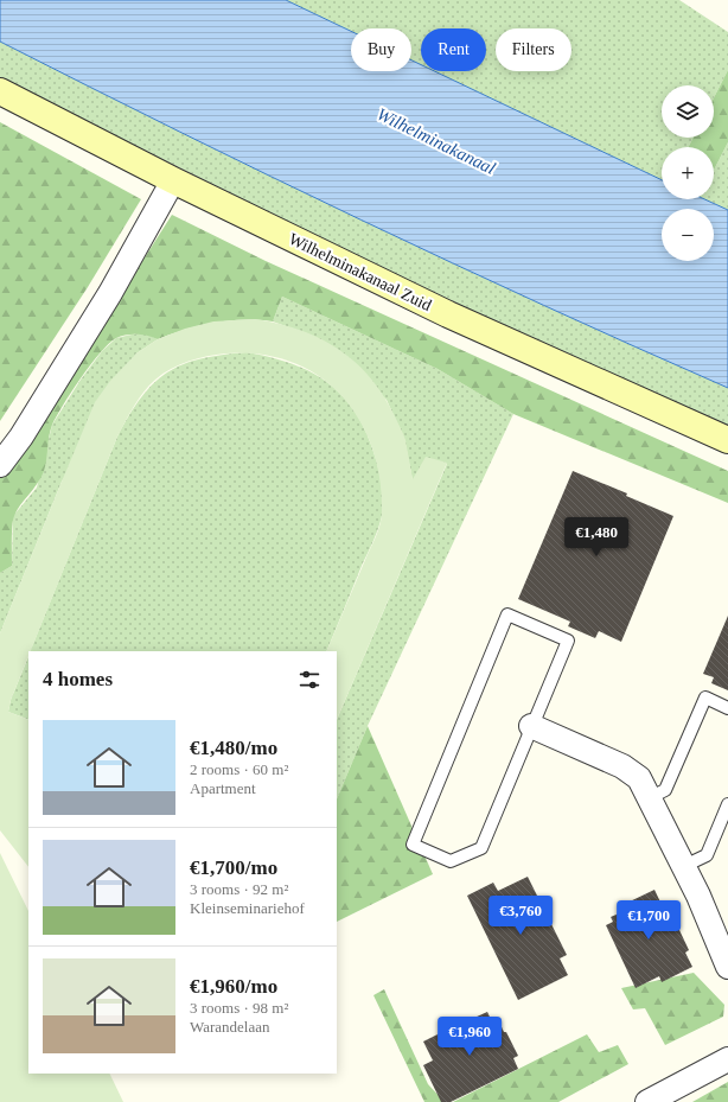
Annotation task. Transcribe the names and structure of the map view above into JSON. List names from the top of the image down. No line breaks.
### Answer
{"streets":{"street":["Wilhelminakanaal Zuid"]},"water":["Wilhelminakanaal"],"page":{"chip":["Buy","Rent","Filters"],"map_buttons":["+","−"],"price":["€1,480","€3,760","€1,700","€1,960"],"heading":"4 homes","list":[{"name":"€1,480/mo","note":"2 rooms · 60 m² · Apartment"},{"name":"€1,700/mo","note":"3 rooms · 92 m² · Kleinseminariehof"},{"name":"€1,960/mo","note":"3 rooms · 98 m² · Warandelaan"}]}}
